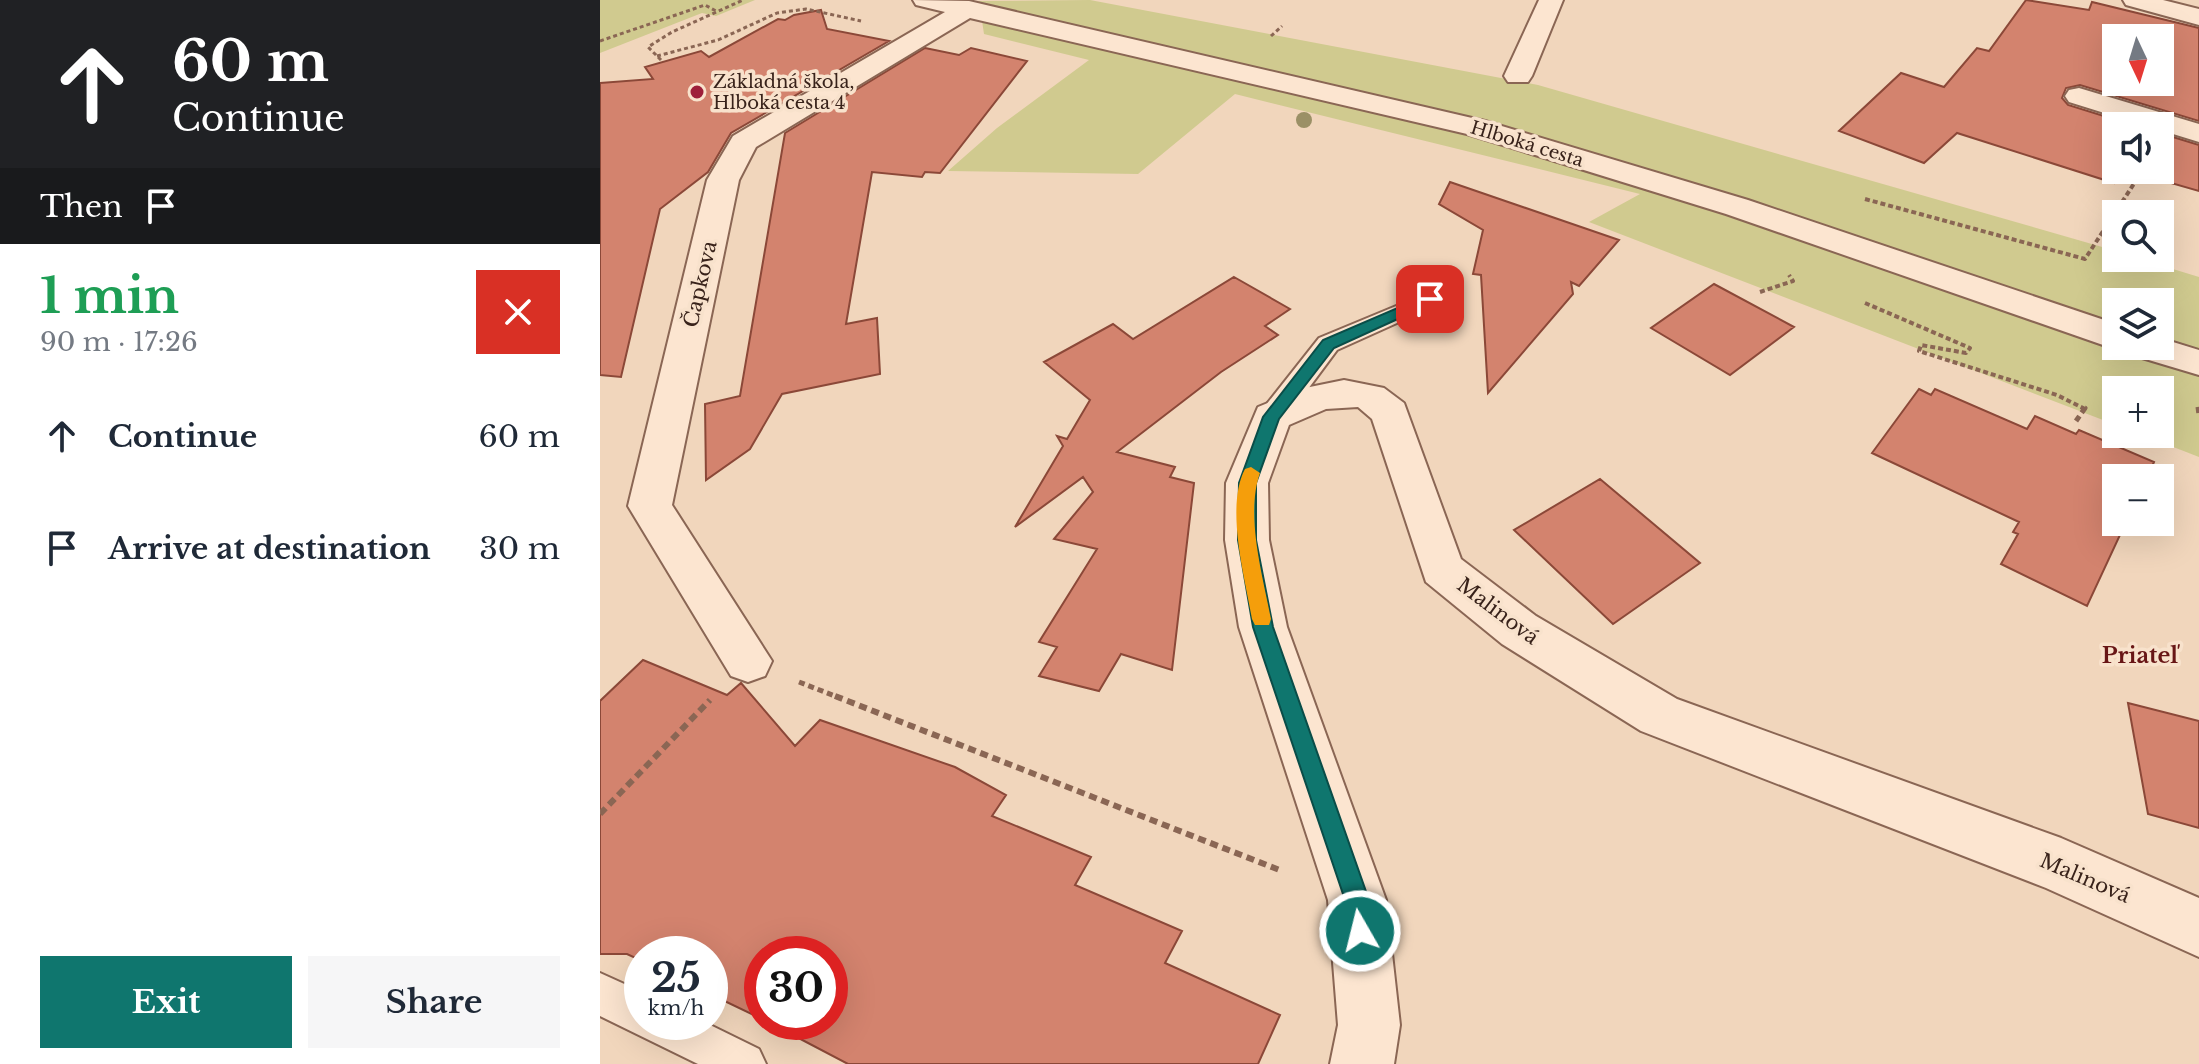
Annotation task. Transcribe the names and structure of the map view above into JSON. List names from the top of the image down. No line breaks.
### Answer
{"streets":{"street":["Hlboká cesta","Čapkova","Malinová"]},"crossings":[["Hlboká cesta","Čapkova"]],"districts":["Priateľ"],"places":["Základná škola, Hlboká cesta 4"],"north":"bottom","page":{"turn":["60 m","Continue"],"map_buttons":["+","−"],"then":"Then","heading":["1 min","90 m · 17:26"],"list":[{"name":"Continue","value":"60 m"},{"name":"Arrive at destination","value":"30 m"}],"speed":"25 km/h","limit":"30","buttons":["Exit","Share"]}}
